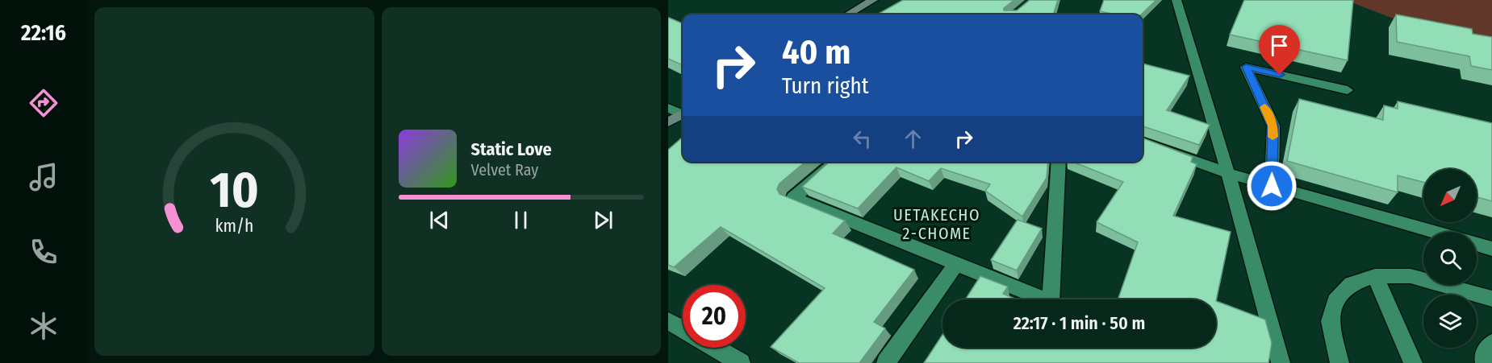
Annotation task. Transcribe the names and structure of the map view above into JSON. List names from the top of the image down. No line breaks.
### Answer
{"districts":["UETAKECHO 2-CHOME"],"north":"bottom left","page":{"tabs":"22:16","turn":["40 m","Turn right"],"song":["Static Love","Velvet Ray"],"limit":"20","trip":"22:17 · 1 min · 50 m","gauge":["10","km/h"]}}
